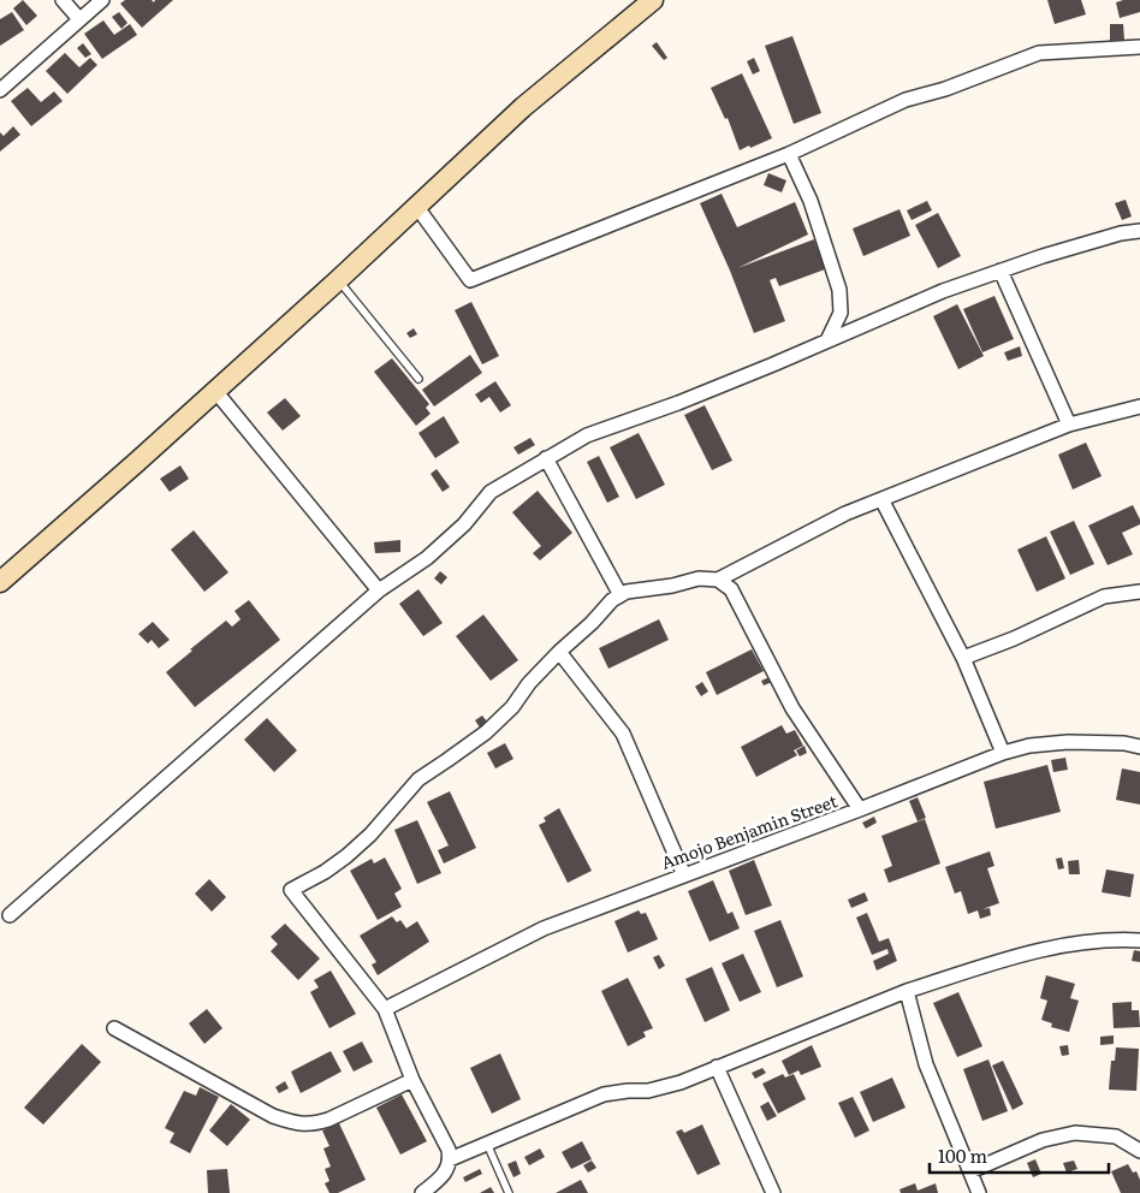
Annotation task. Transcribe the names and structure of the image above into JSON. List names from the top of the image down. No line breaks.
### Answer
{"streets":{"street":["Amojo Benjamin Street"]},"scale_bar":"100 m"}
